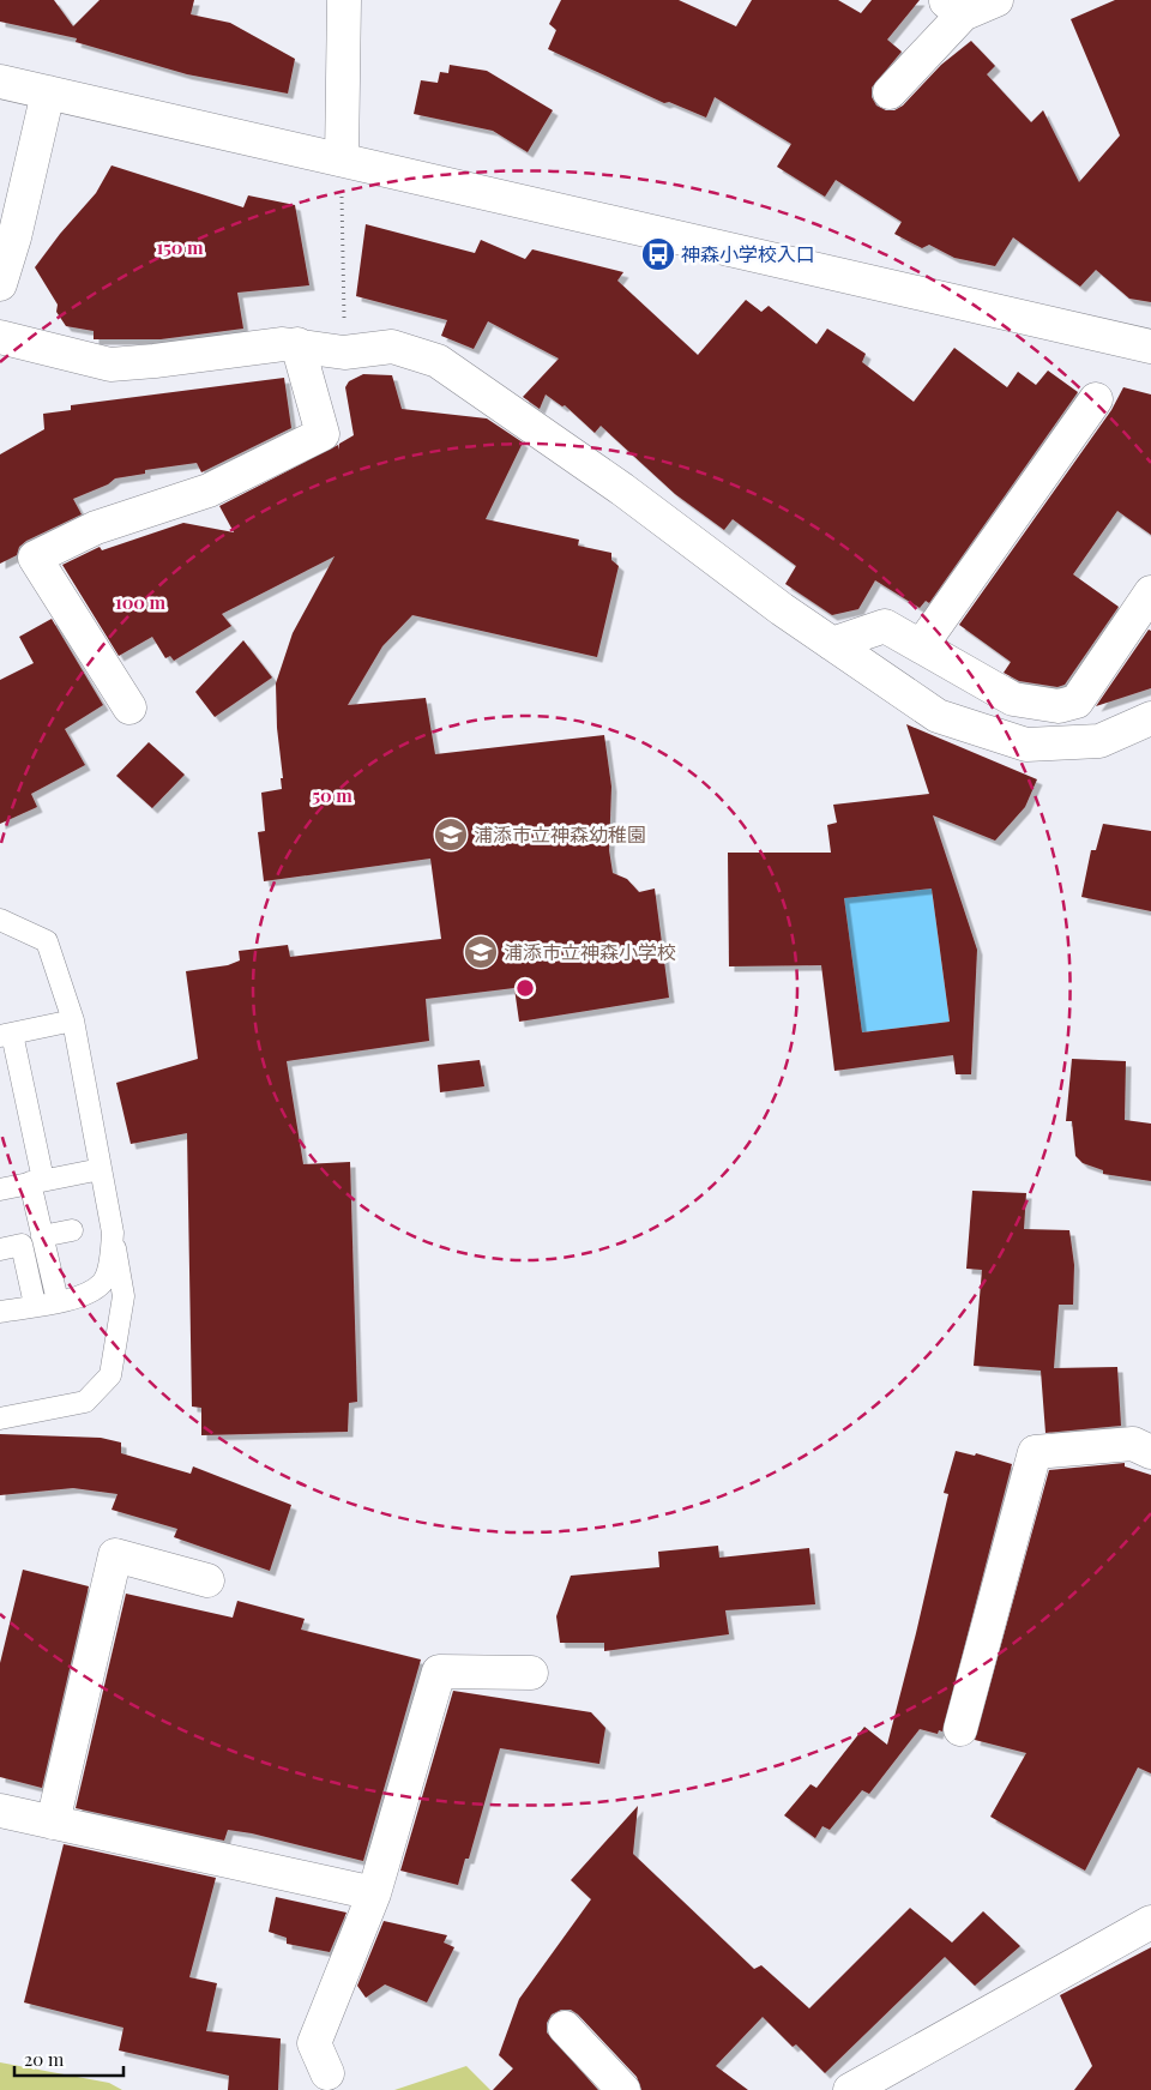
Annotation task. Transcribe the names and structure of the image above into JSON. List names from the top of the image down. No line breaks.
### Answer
{"places":{"bus stop":["神森小学校入口"],"school or university":["浦添市立神森幼稚園","浦添市立神森小学校"]},"scale_bar":"20 m","rings":["150 m","100 m","50 m"]}
